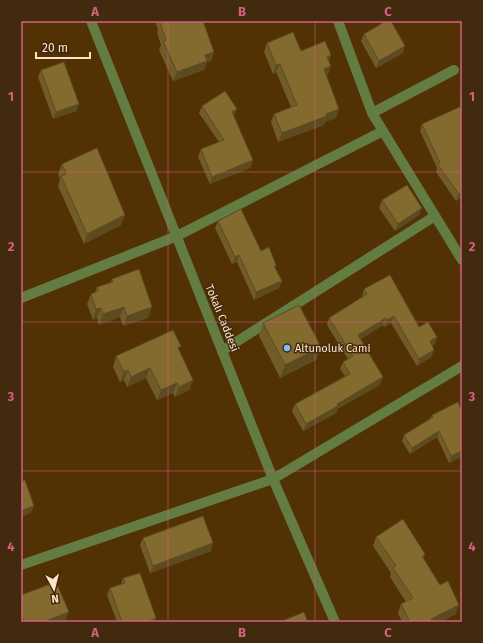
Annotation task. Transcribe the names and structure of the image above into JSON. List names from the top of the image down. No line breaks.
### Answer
{"streets":{"street":["Tokalı Caddesi"]},"places":["Altunoluk Cami"],"scale_bar":"20 m","north":"bottom","grid":{"columns":["A","B","C"],"rows":["1","2","3","4"]}}
